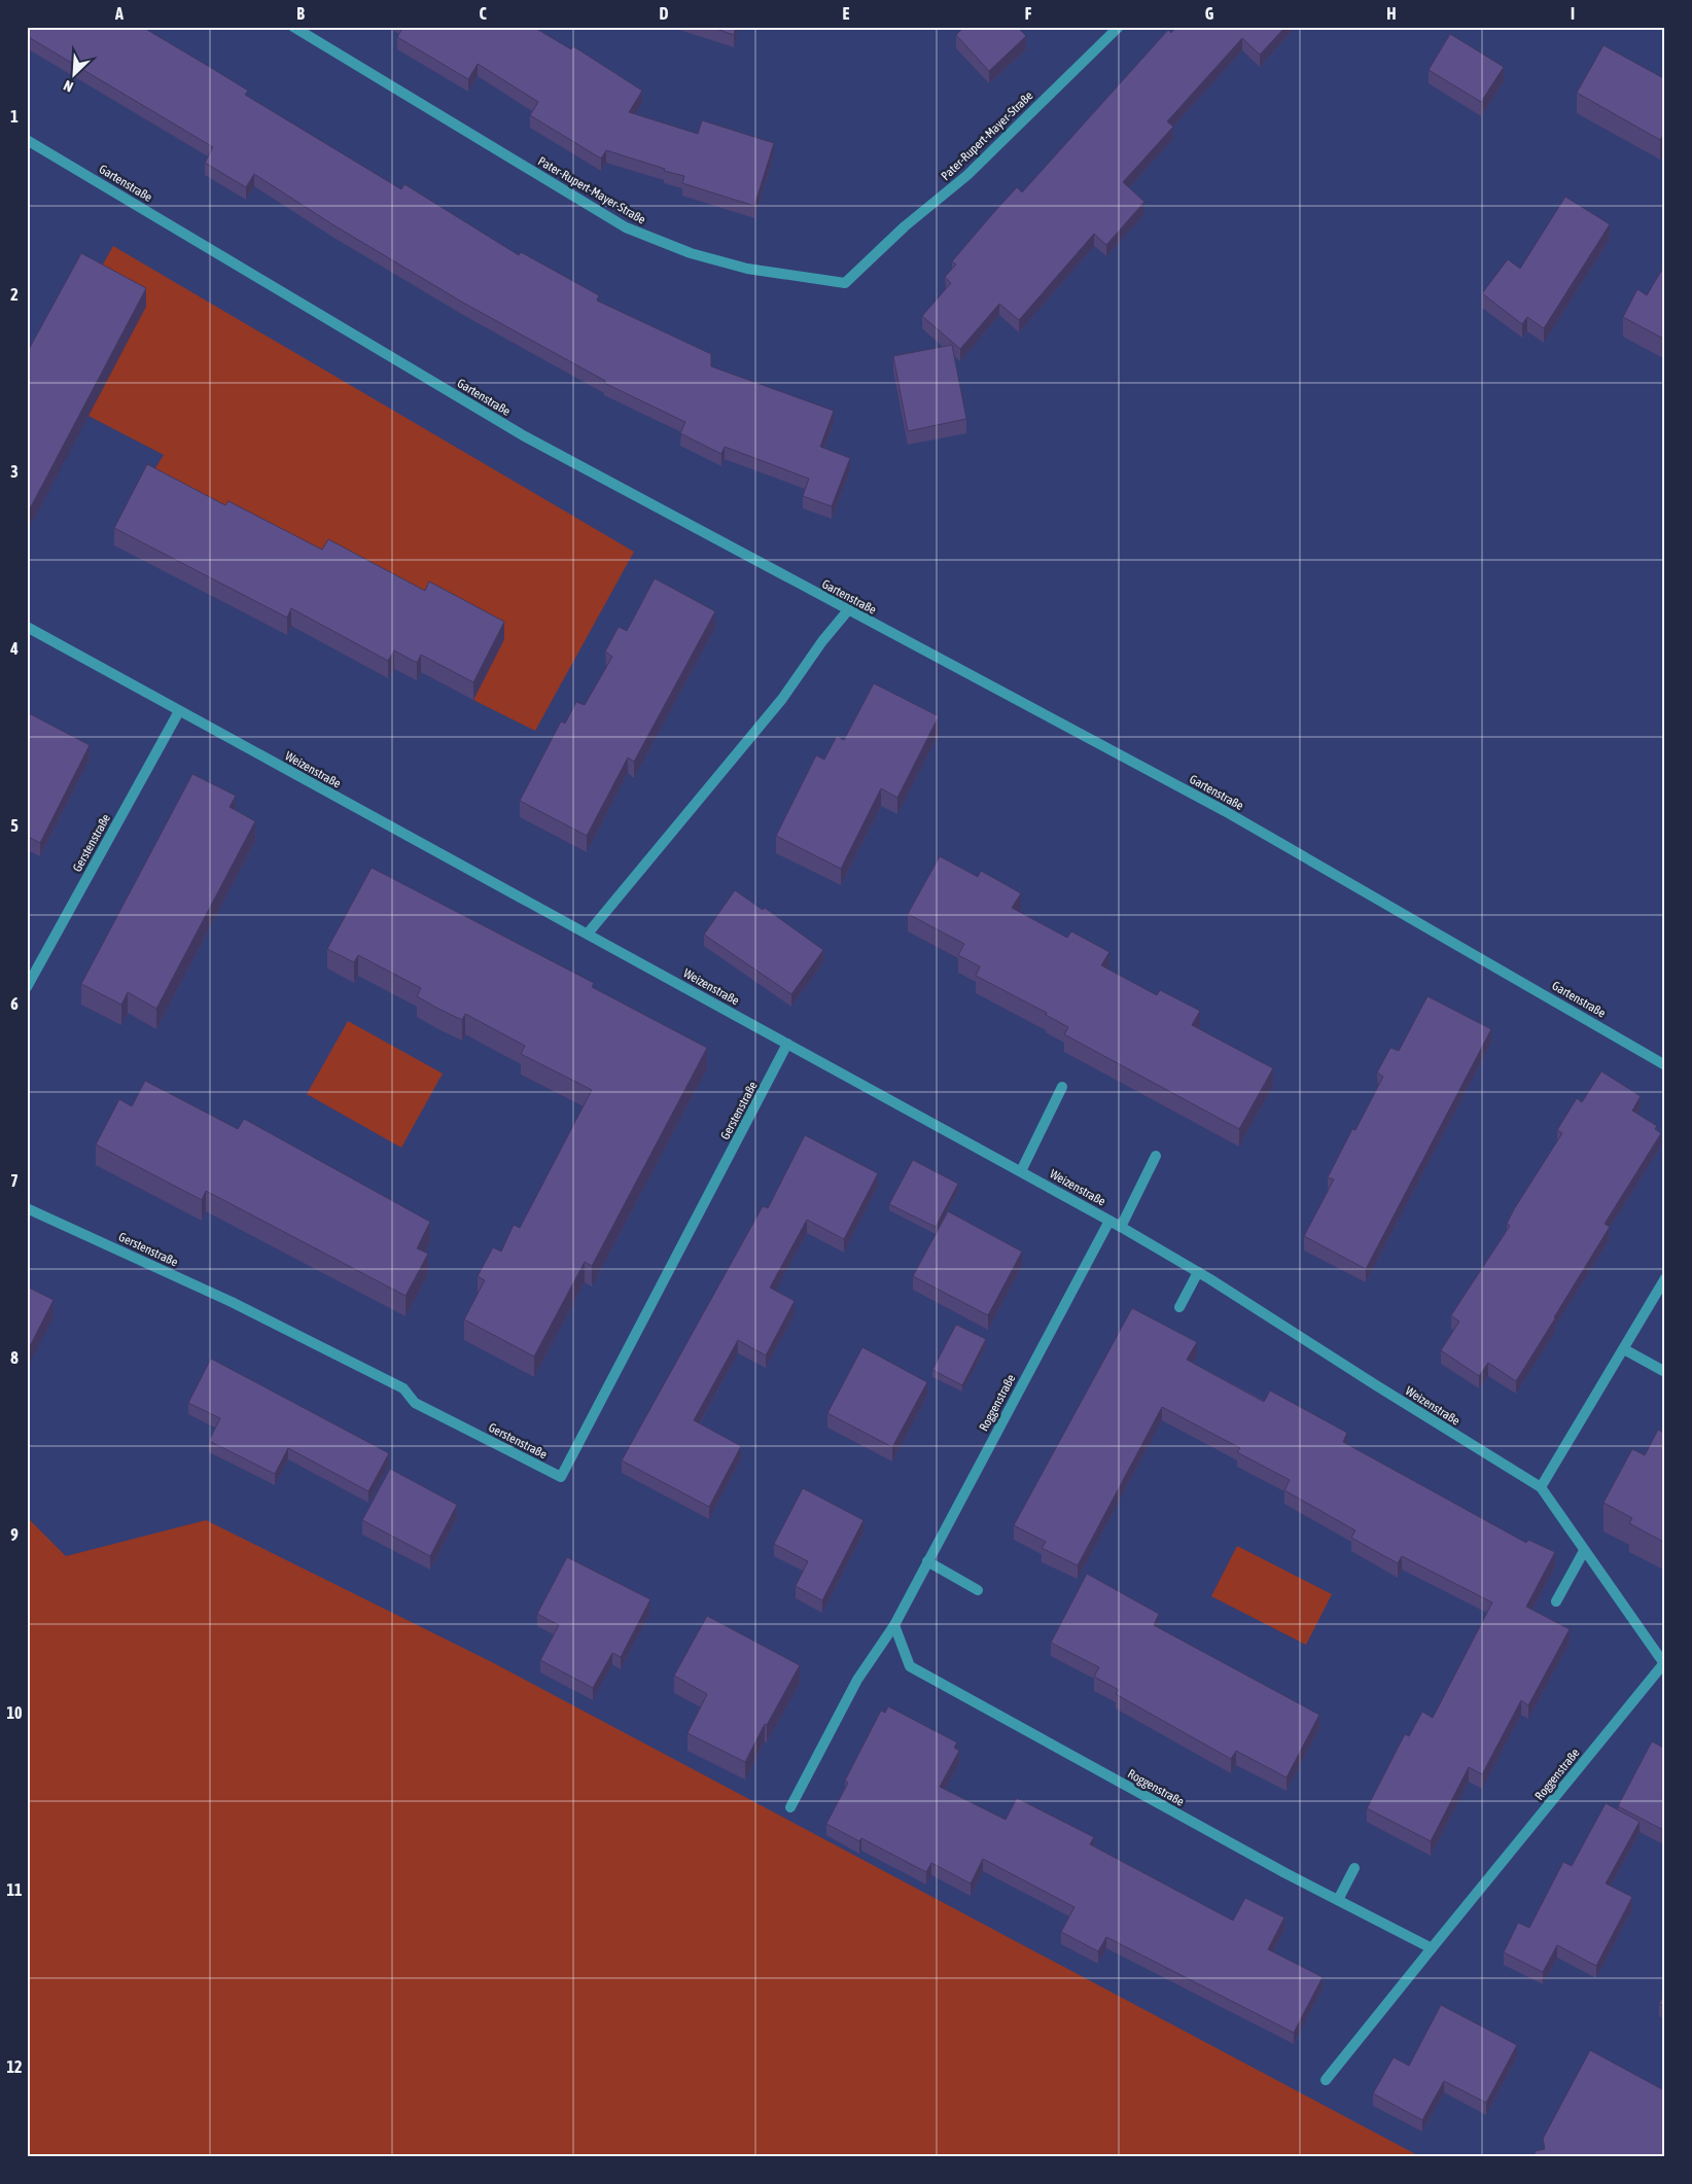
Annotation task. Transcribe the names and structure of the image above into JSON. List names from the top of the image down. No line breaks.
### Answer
{"streets":{"street":["Pater-Rupert-Mayer-Straße","Gartenstraße","Weizenstraße","Gerstenstraße","Roggenstraße"]},"crossings":[["Weizenstraße","Gerstenstraße"],["Weizenstraße","Roggenstraße"]],"north":"bottom left","grid":{"columns":["A","B","C","D","E","F","G","H","I"],"rows":["1","2","3","4","5","6","7","8","9","10","11","12"]}}
